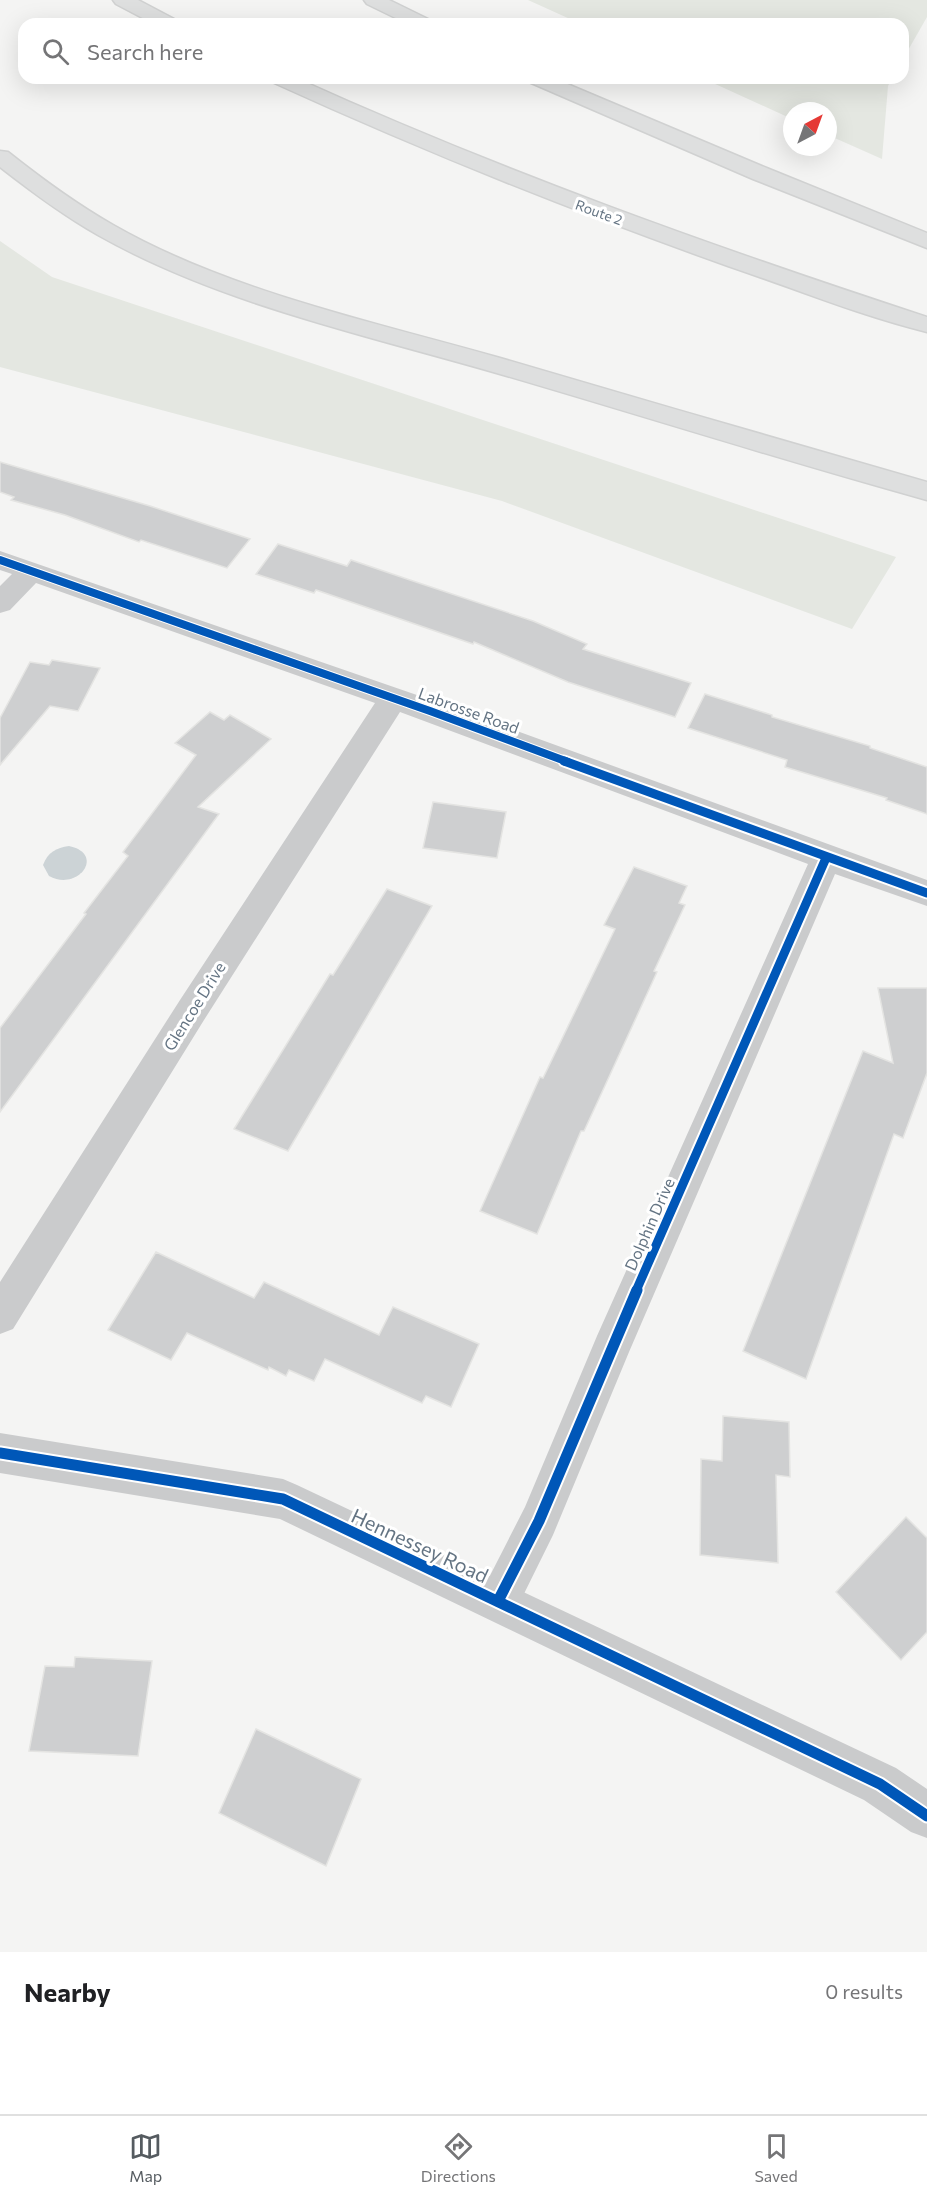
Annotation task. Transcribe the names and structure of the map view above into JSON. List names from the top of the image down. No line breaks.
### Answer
{"streets":{"highway":["Route 2"],"street":["Labrosse Road","Glencoe Drive","Dolphin Drive","Hennessey Road"]},"crossings":[["Labrosse Road","Glencoe Drive"],["Labrosse Road","Dolphin Drive"],["Dolphin Drive","Hennessey Road"]],"north":"top right","page":{"search":"Search here","heading":["Nearby","0 results"],"nav":["Map","Directions","Saved"]}}
